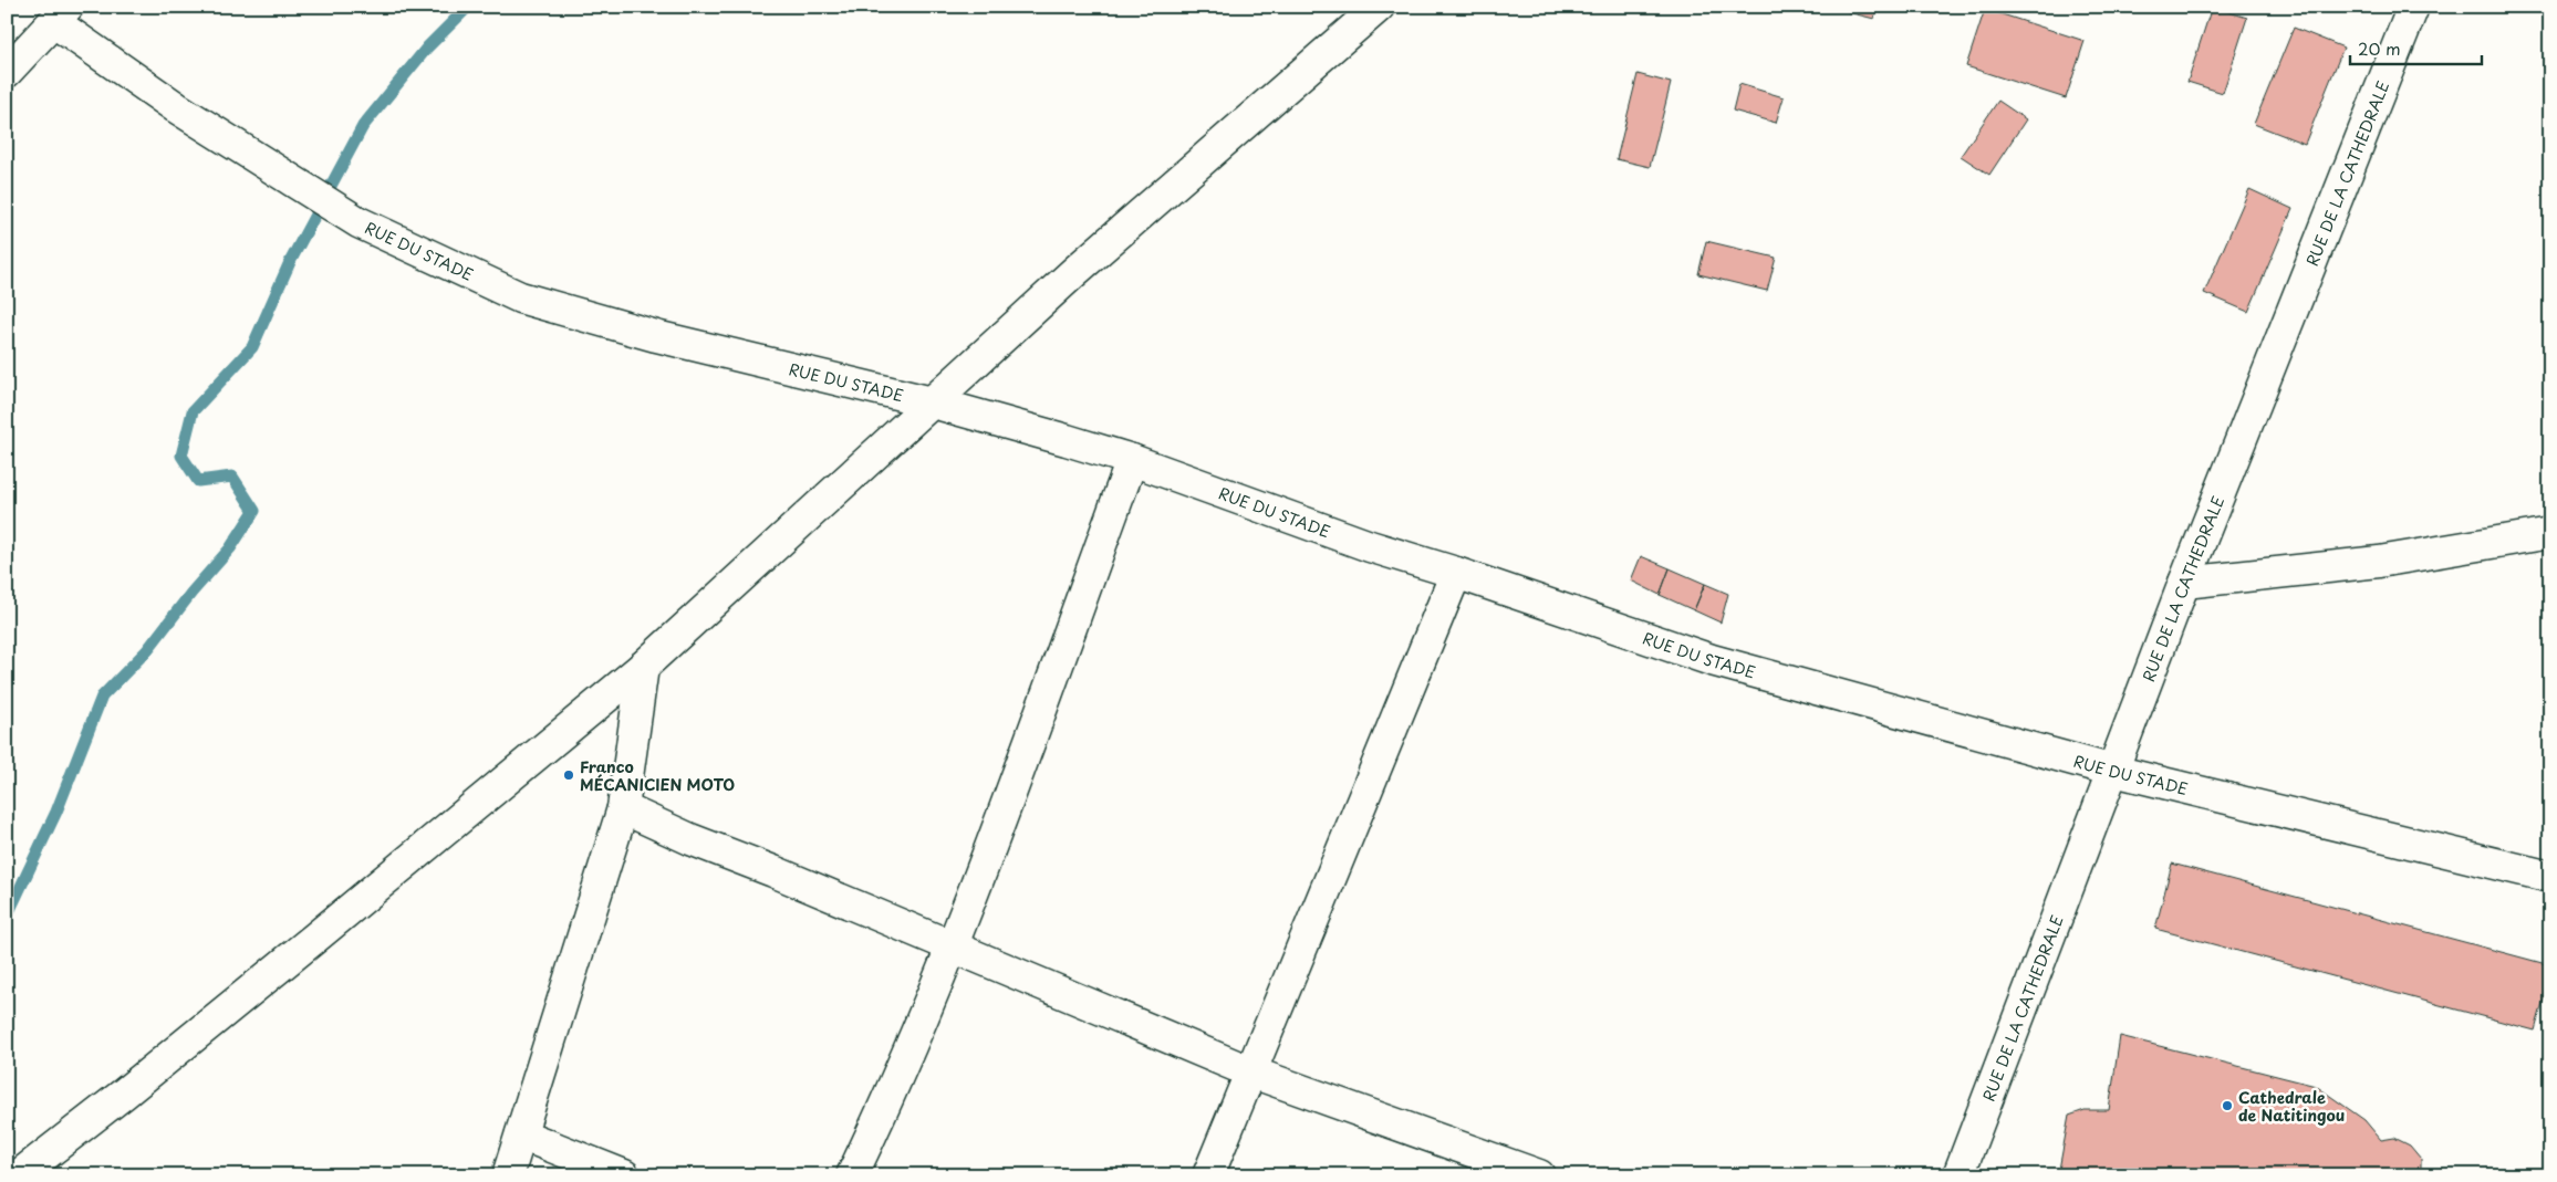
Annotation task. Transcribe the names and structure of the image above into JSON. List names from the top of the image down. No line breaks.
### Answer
{"streets":{"street":["RUE DE LA CATHEDRALE","RUE DU STADE"]},"crossings":[["RUE DE LA CATHEDRALE","RUE DU STADE"]],"places":["Franco MÉCANICIEN MOTO","Cathedrale de Natitingou"],"scale_bar":"20 m"}
